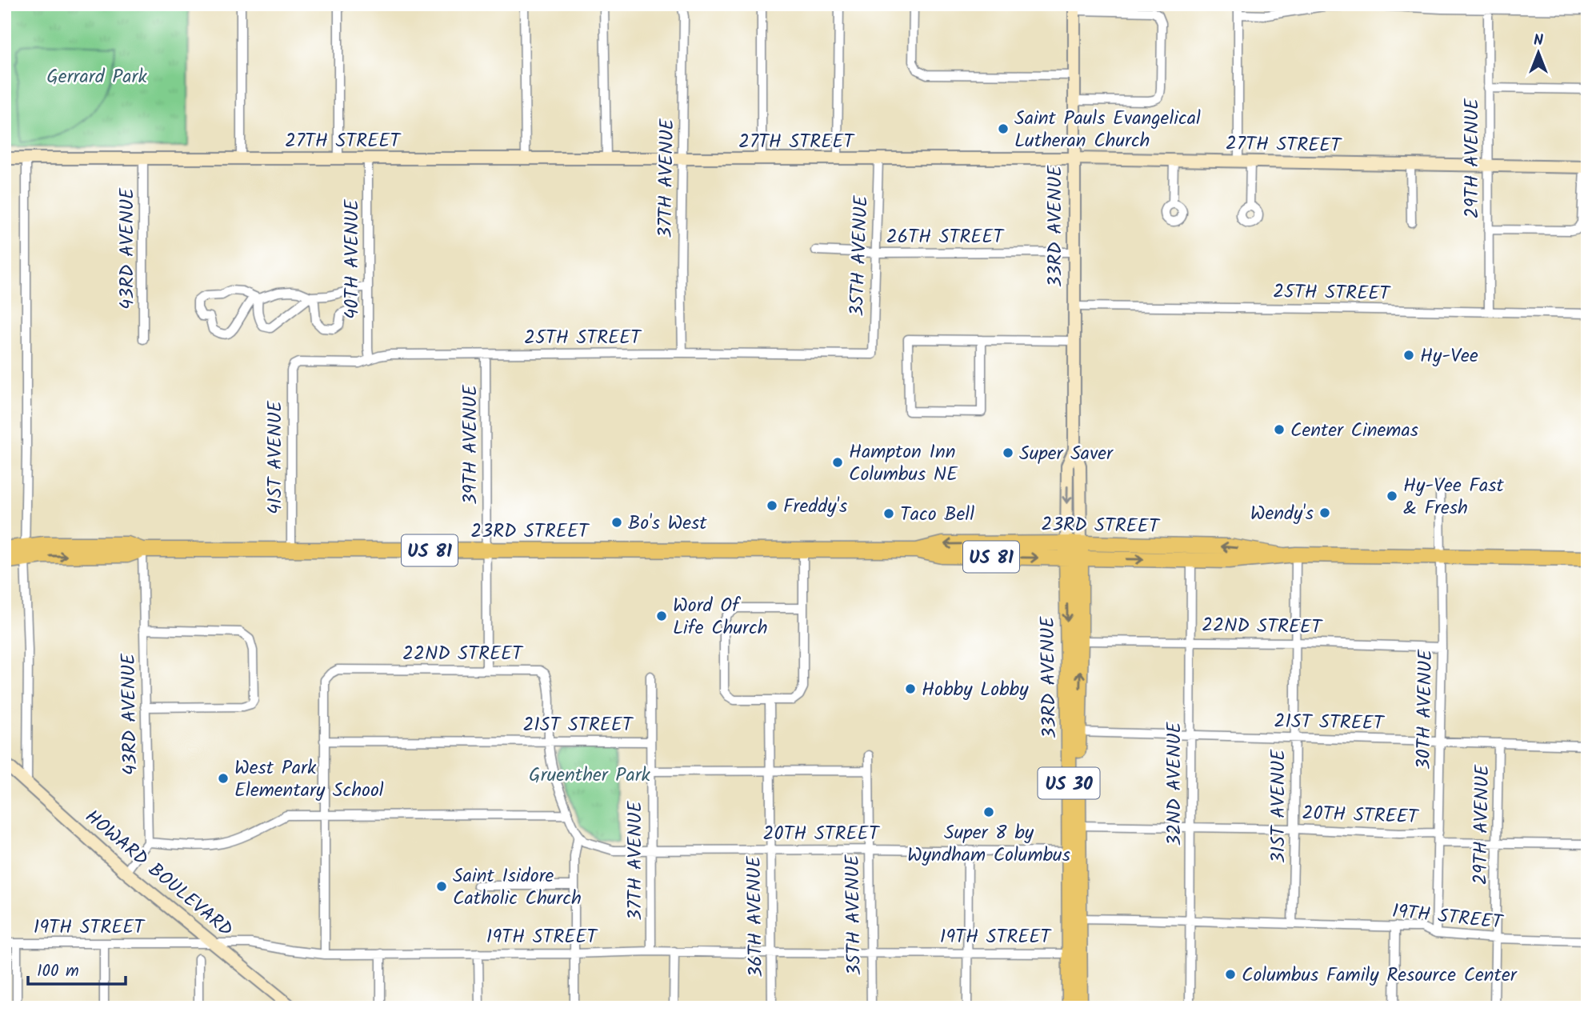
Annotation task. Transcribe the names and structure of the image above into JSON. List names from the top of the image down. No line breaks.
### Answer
{"streets":{"highway":["33RD AVENUE","23RD STREET","US 81","US 30"],"street":["27TH STREET","29TH AVENUE","37TH AVENUE","26TH STREET","43RD AVENUE","35TH AVENUE","40TH AVENUE","25TH STREET","39TH AVENUE","41ST AVENUE","22ND STREET","30TH AVENUE","21ST STREET","32ND AVENUE","31ST AVENUE","20TH STREET","HOWARD BOULEVARD","19TH STREET","36TH AVENUE"]},"crossings":[["27TH STREET","29TH AVENUE"],["27TH STREET","37TH AVENUE"],["27TH STREET","33RD AVENUE"],["27TH STREET","43RD AVENUE"],["27TH STREET","35TH AVENUE"],["27TH STREET","40TH AVENUE"],["29TH AVENUE","25TH STREET"],["29TH AVENUE","21ST STREET"],["29TH AVENUE","20TH STREET"],["29TH AVENUE","19TH STREET"],["37TH AVENUE","25TH STREET"],["37TH AVENUE","21ST STREET"],["37TH AVENUE","20TH STREET"],["37TH AVENUE","19TH STREET"],["33RD AVENUE","26TH STREET"],["33RD AVENUE","25TH STREET"],["33RD AVENUE","23RD STREET"],["33RD AVENUE","22ND STREET"],["33RD AVENUE","21ST STREET"],["33RD AVENUE","20TH STREET"],["33RD AVENUE","19TH STREET"],["26TH STREET","35TH AVENUE"],["43RD AVENUE","23RD STREET"],["35TH AVENUE","25TH STREET"],["35TH AVENUE","20TH STREET"],["35TH AVENUE","19TH STREET"],["40TH AVENUE","25TH STREET"],["25TH STREET","39TH AVENUE"],["25TH STREET","41ST AVENUE"],["39TH AVENUE","23RD STREET"],["39TH AVENUE","22ND STREET"],["41ST AVENUE","23RD STREET"],["23RD STREET","30TH AVENUE"],["23RD STREET","32ND AVENUE"],["23RD STREET","31ST AVENUE"],["22ND STREET","30TH AVENUE"],["22ND STREET","21ST STREET"],["22ND STREET","32ND AVENUE"],["22ND STREET","31ST AVENUE"],["22ND STREET","20TH STREET"],["30TH AVENUE","21ST STREET"],["30TH AVENUE","20TH STREET"],["30TH AVENUE","19TH STREET"],["21ST STREET","32ND AVENUE"],["21ST STREET","31ST AVENUE"],["32ND AVENUE","20TH STREET"],["32ND AVENUE","19TH STREET"],["31ST AVENUE","20TH STREET"],["31ST AVENUE","19TH STREET"],["20TH STREET","36TH AVENUE"],["HOWARD BOULEVARD","19TH STREET"],["19TH STREET","36TH AVENUE"]],"parks":["Gerrard Park","Gruenther Park"],"places":["Saint Pauls Evangelical Lutheran Church","Hy-Vee","Center Cinemas","Super Saver","Hampton Inn Columbus NE","Hy-Vee Fast & Fresh","Freddy's","Wendy's","Taco Bell","Bo's West","Word Of Life Church","Hobby Lobby","West Park Elementary School","Super 8 by Wyndham Columbus","Saint Isidore Catholic Church","Columbus Family Resource Center"],"scale_bar":"100 m","north":"top"}
